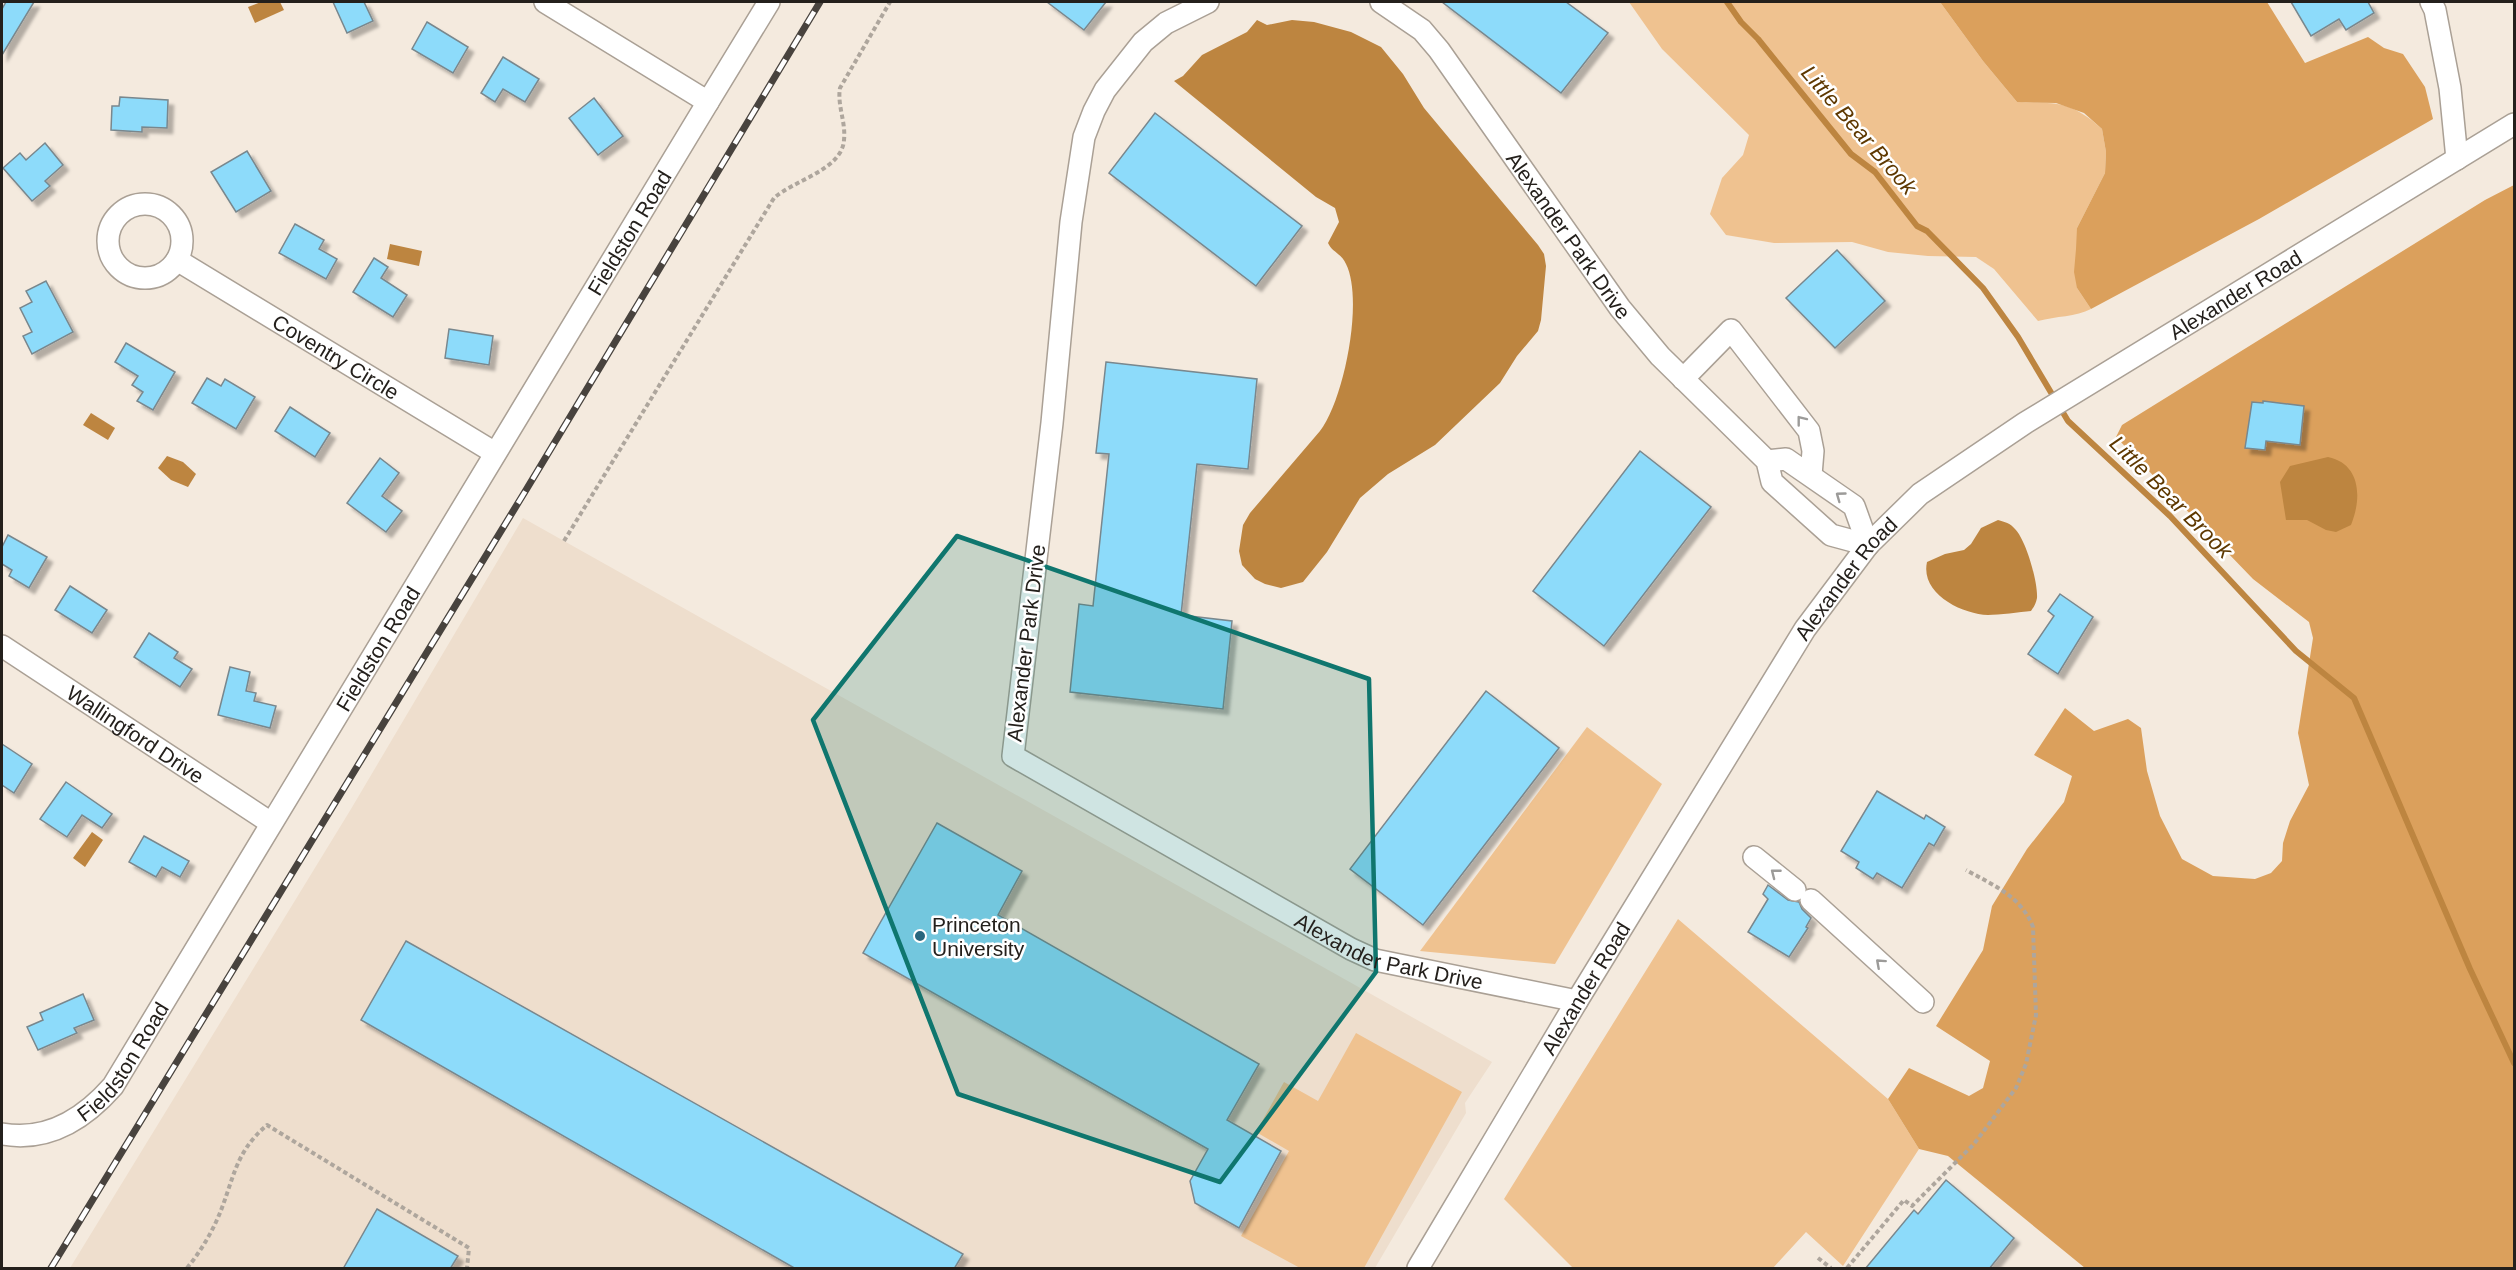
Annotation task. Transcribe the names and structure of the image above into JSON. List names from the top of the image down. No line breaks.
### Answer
{"streets":{"street":["Fieldston Road","Alexander Park Drive","Alexander Road","Coventry Circle","Wallingford Drive"]},"crossings":[["Fieldston Road","Coventry Circle"],["Fieldston Road","Wallingford Drive"],["Alexander Park Drive","Alexander Road"]],"water":["Little Bear Brook"],"places":["Princeton University"]}
